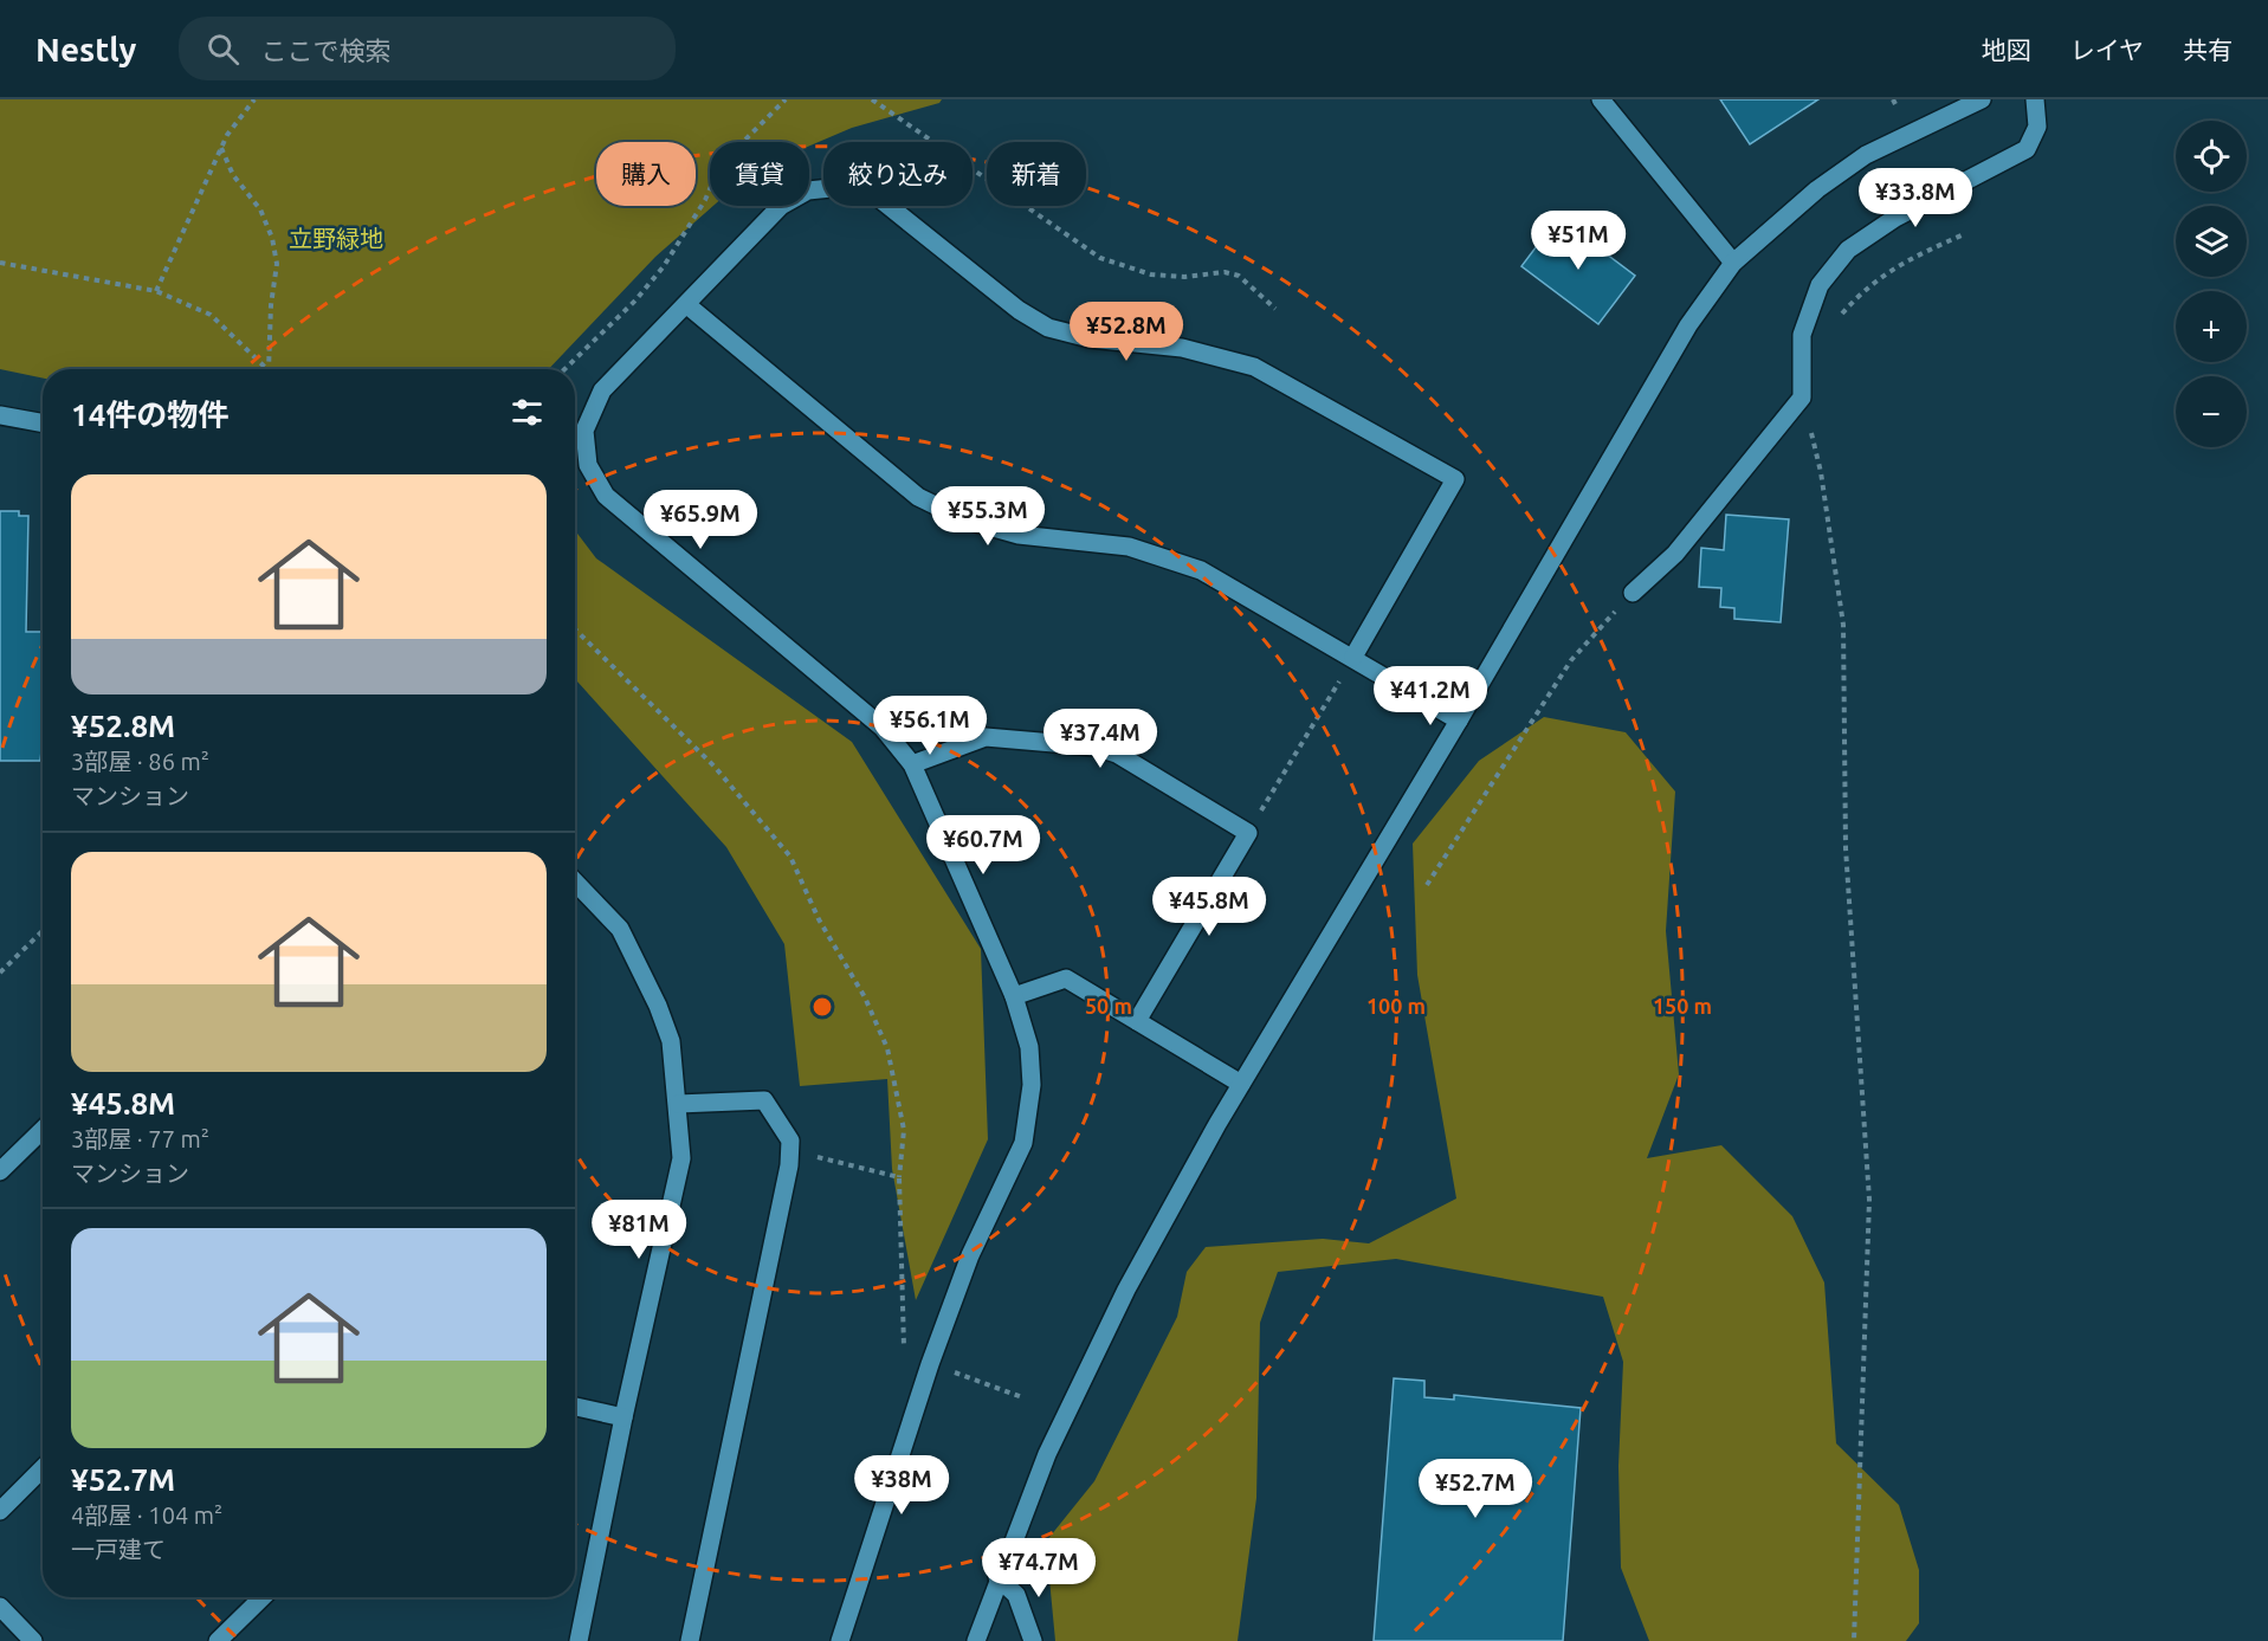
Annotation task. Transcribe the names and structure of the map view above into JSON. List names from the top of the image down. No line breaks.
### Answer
{"parks":["立野緑地"],"page":{"header":"Nestly","search":"ここで検索","nav":["地図","レイヤ","共有"],"map_buttons":["+","−"],"chip":["購入","賃貸","絞り込み","新着"],"price":["¥33.8M","¥51M","¥52.8M","¥55.3M","¥65.9M","¥41.2M","¥56.1M","¥37.4M","¥60.7M","¥45.8M","¥81M","¥38M","¥52.7M","¥74.7M"],"heading":"14件の物件","list":[{"name":"¥52.8M","note":"3部屋 · 86 m² · マンション"},{"name":"¥45.8M","note":"3部屋 · 77 m² · マンション"},{"name":"¥52.7M","note":"4部屋 · 104 m² · 一戸建て"}]},"rings":["50 m","100 m","150 m"]}
